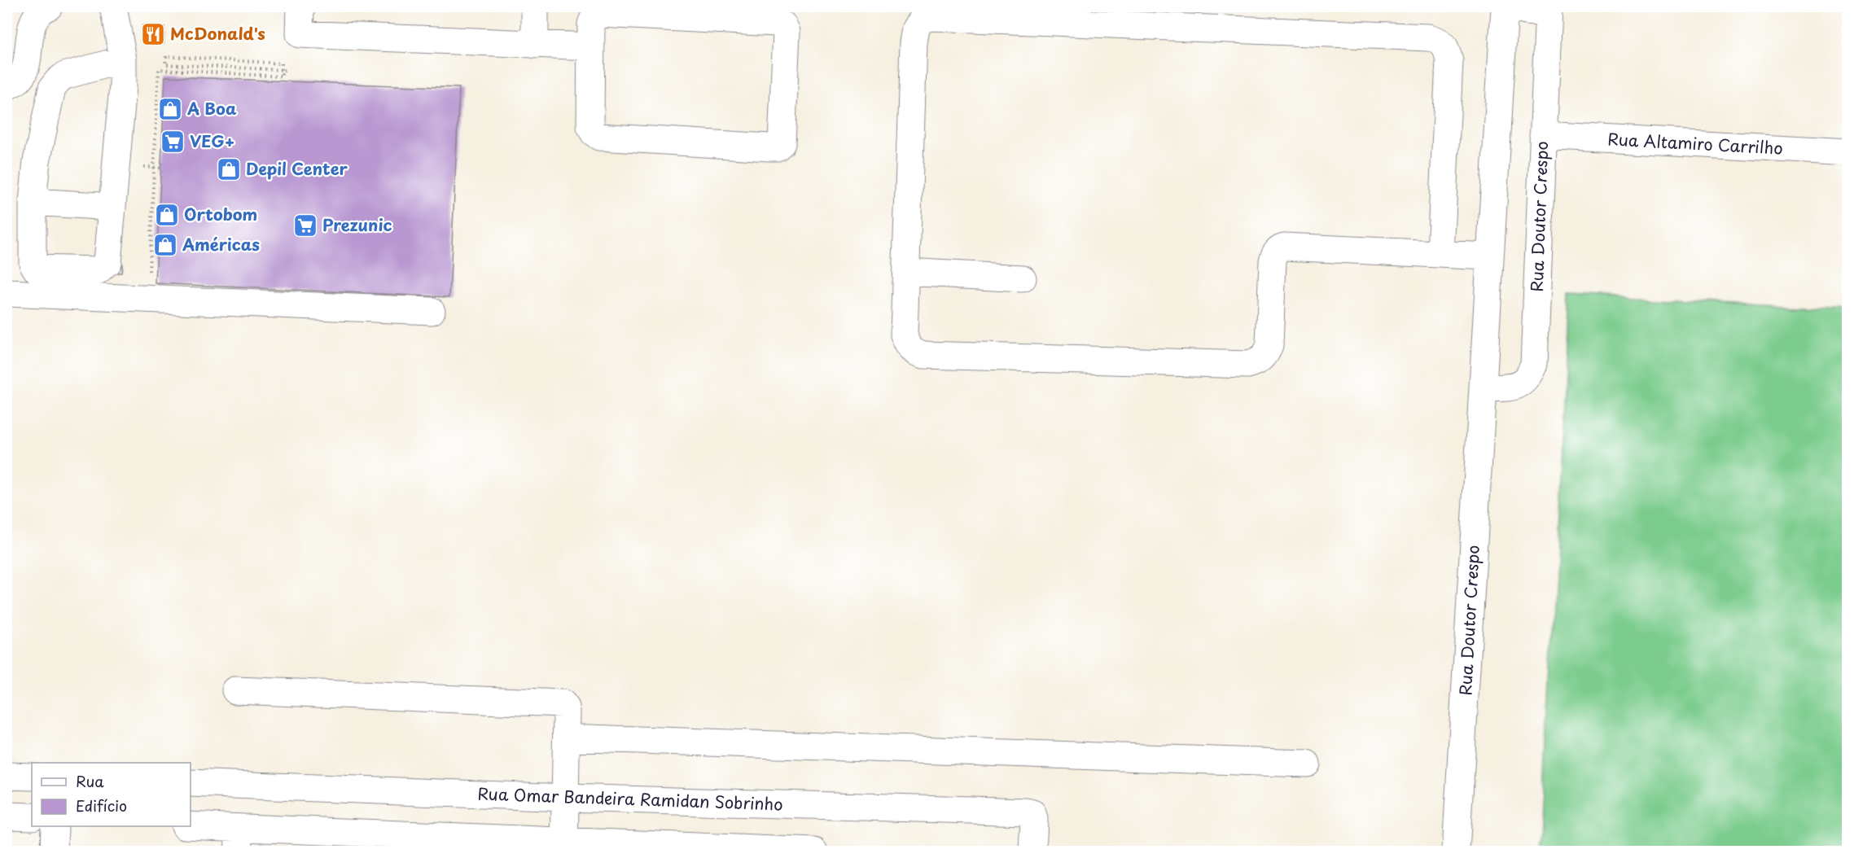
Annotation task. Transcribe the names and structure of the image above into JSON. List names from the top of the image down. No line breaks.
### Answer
{"streets":{"street":["Rua Altamiro Carrilho","Rua Doutor Crespo","Rua Omar Bandeira Ramidan Sobrinho"]},"crossings":[["Rua Altamiro Carrilho","Rua Doutor Crespo"]],"places":{"restaurant":["McDonald's"],"shop":["A Boa","Depil Center","Ortobom","Américas"],"supermarket":["VEG+","Prezunic"]},"legend":["Rua","Edifício"]}
